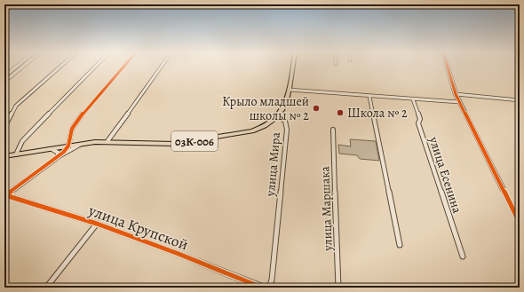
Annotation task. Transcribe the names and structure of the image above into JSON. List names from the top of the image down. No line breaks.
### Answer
{"streets":{"main road":["03К-006","улица Мира"],"street":["улица Есенина","улица Маршака","улица Крупской"]},"crossings":[["03К-006","улица Мира"]],"places":["Крыло младшей школы № 2","Школа № 2"]}
